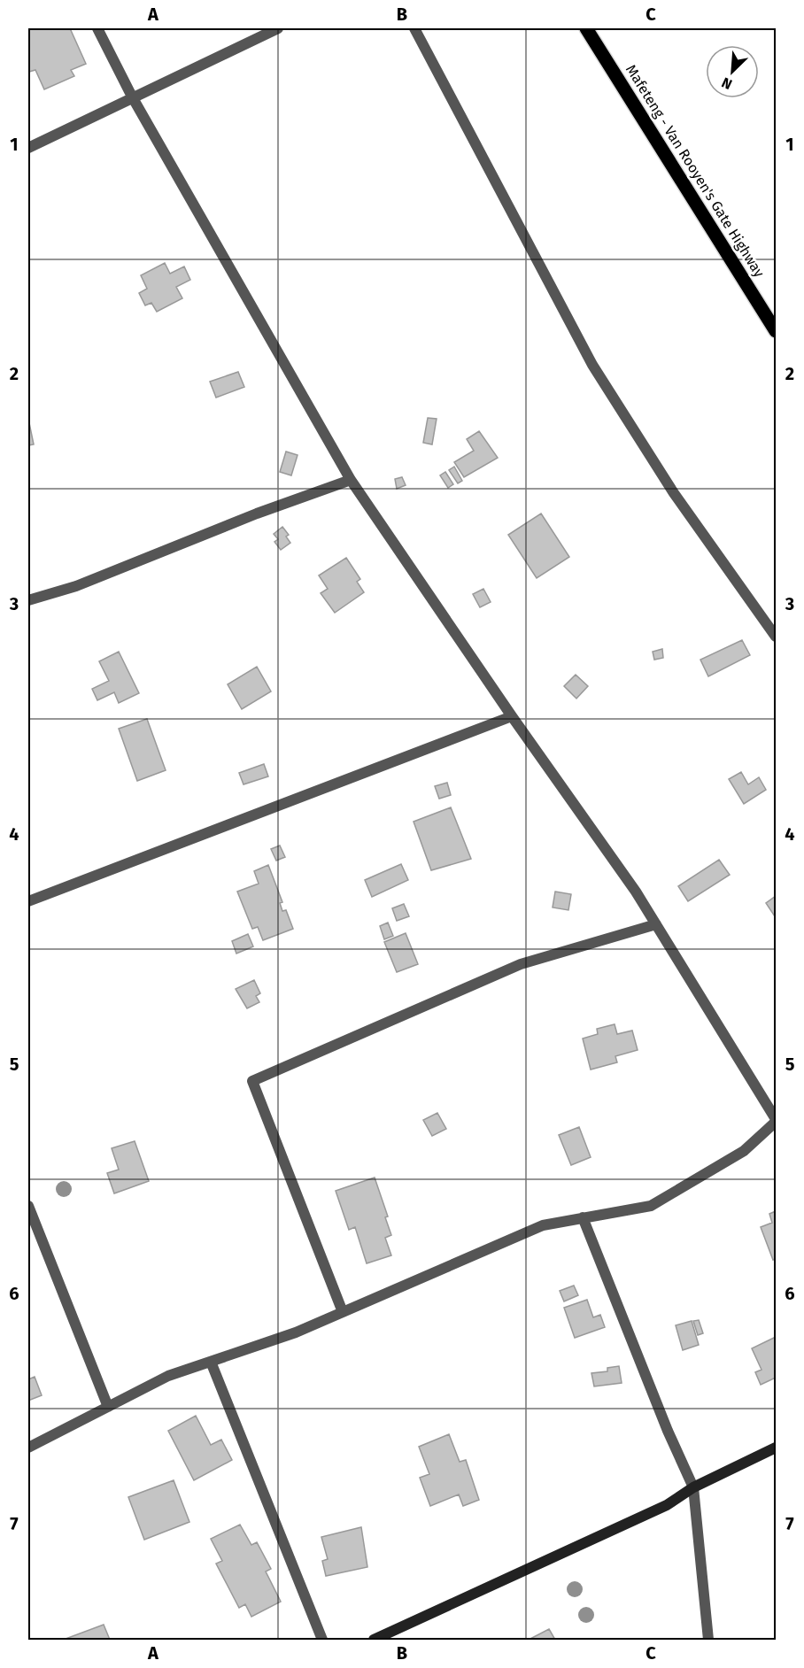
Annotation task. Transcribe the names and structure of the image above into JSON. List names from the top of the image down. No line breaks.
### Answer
{"streets":{"main road":["Mafeteng - Van Rooyen's Gate Highway"]},"north":"bottom left","grid":{"columns":["A","B","C"],"rows":["1","2","3","4","5","6","7"]}}
